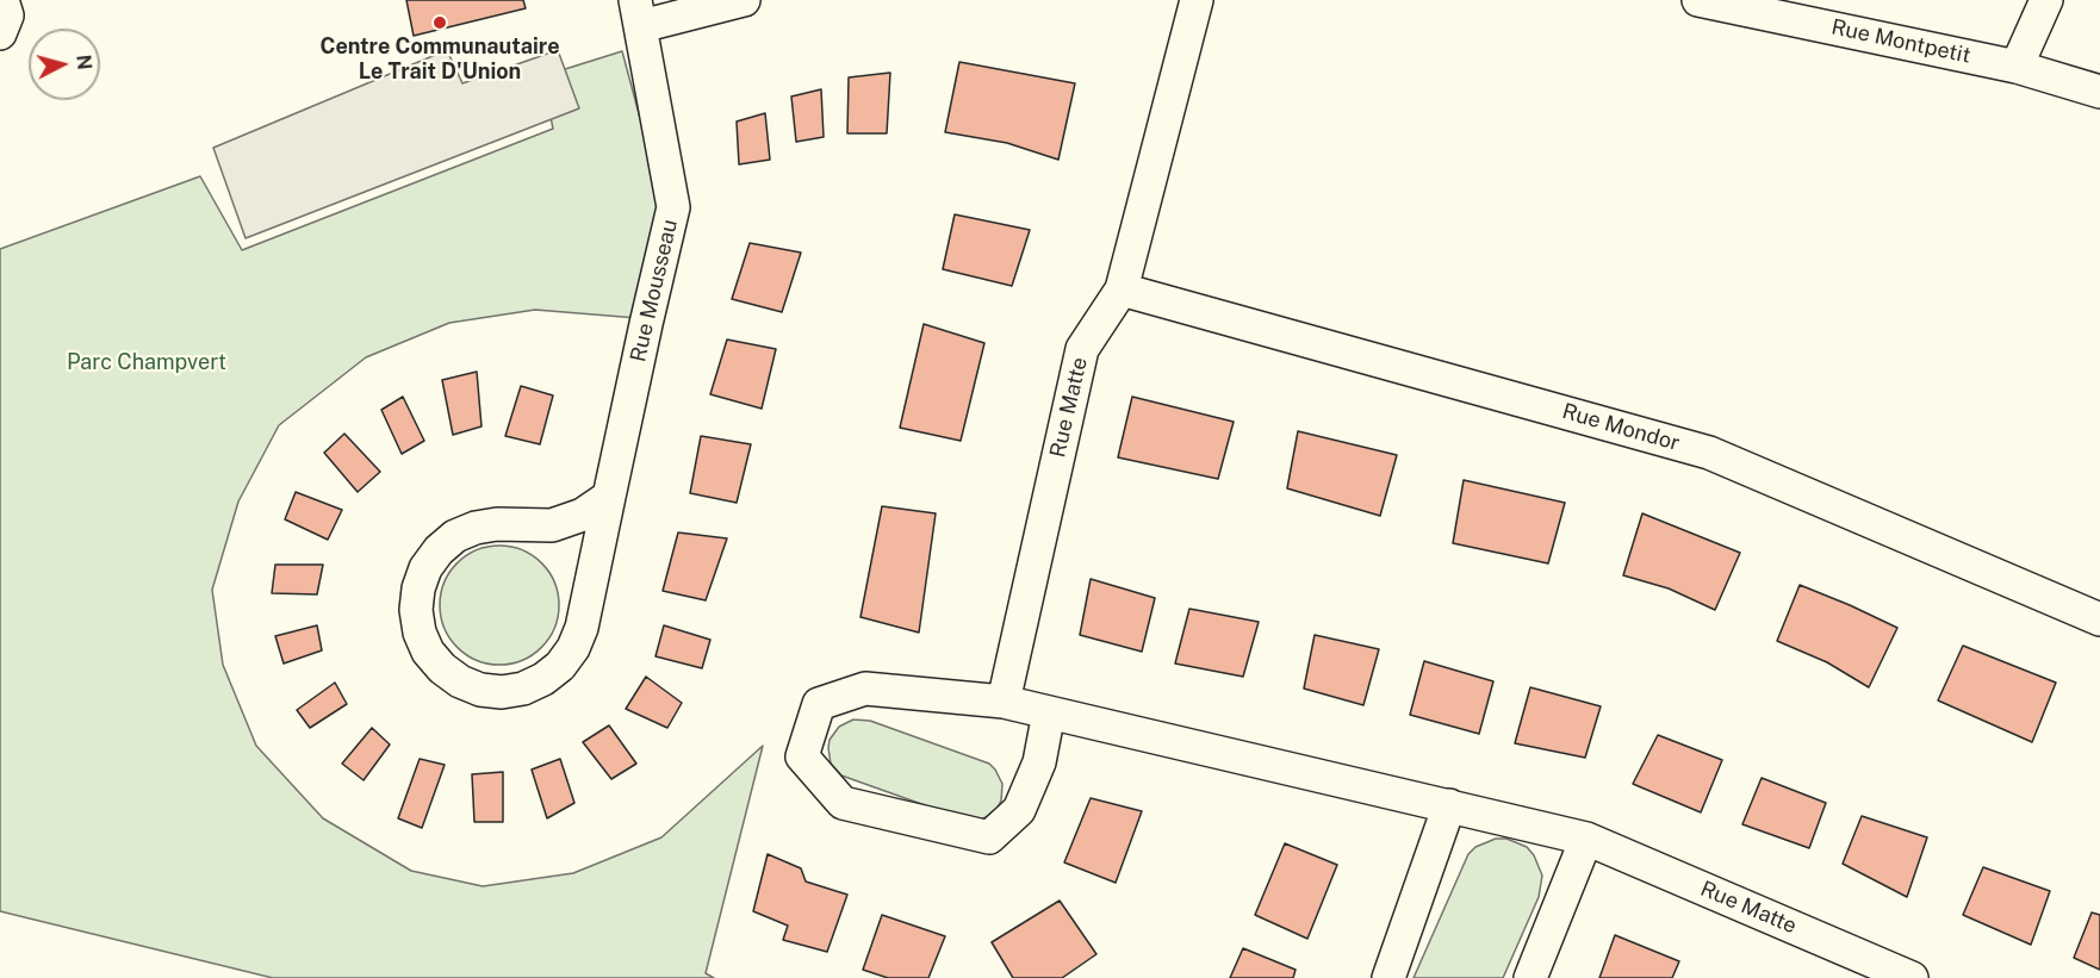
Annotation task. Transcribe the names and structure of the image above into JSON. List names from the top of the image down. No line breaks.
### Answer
{"streets":{"street":["Rue Montpetit","Rue Mousseau","Rue Matte","Rue Mondor"]},"crossings":[["Rue Matte","Rue Mondor"]],"parks":["Parc Champvert"],"places":["Centre Communautaire Le Trait D'Union"],"north":"right"}
